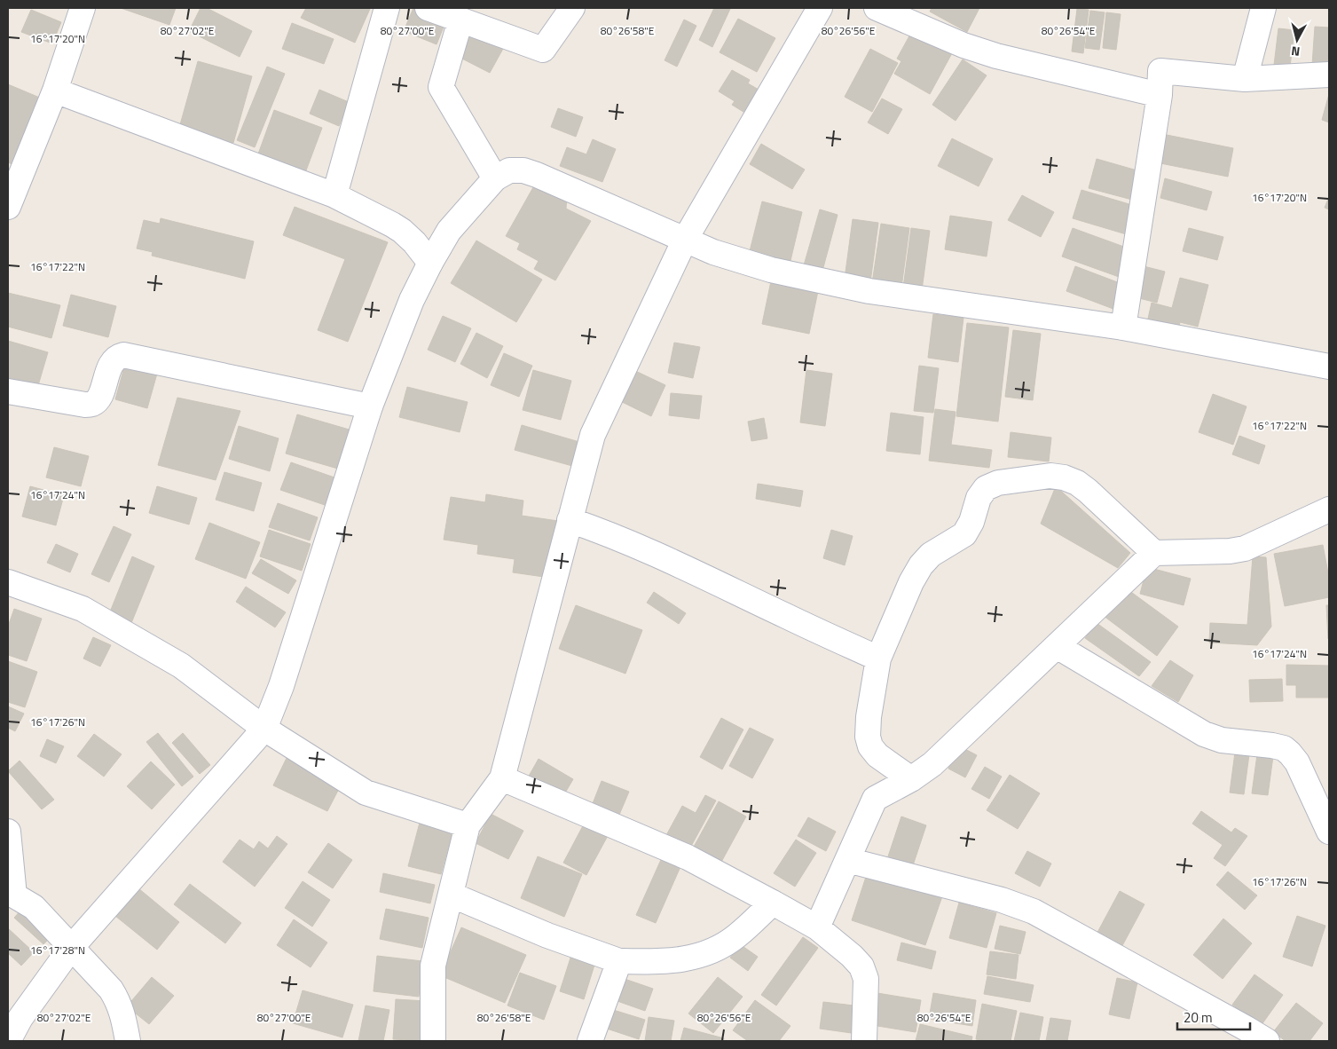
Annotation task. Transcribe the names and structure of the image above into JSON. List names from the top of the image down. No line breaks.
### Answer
{"scale_bar":"20 m","north":"bottom","coordinates":["80°27'02\"E","80°27'00\"E","80°26'58\"E","80°26'56\"E","80°26'54\"E","16°17'20\"N","16°17'22\"N","16°17'24\"N","16°17'26\"N","16°17'28\"N"]}
